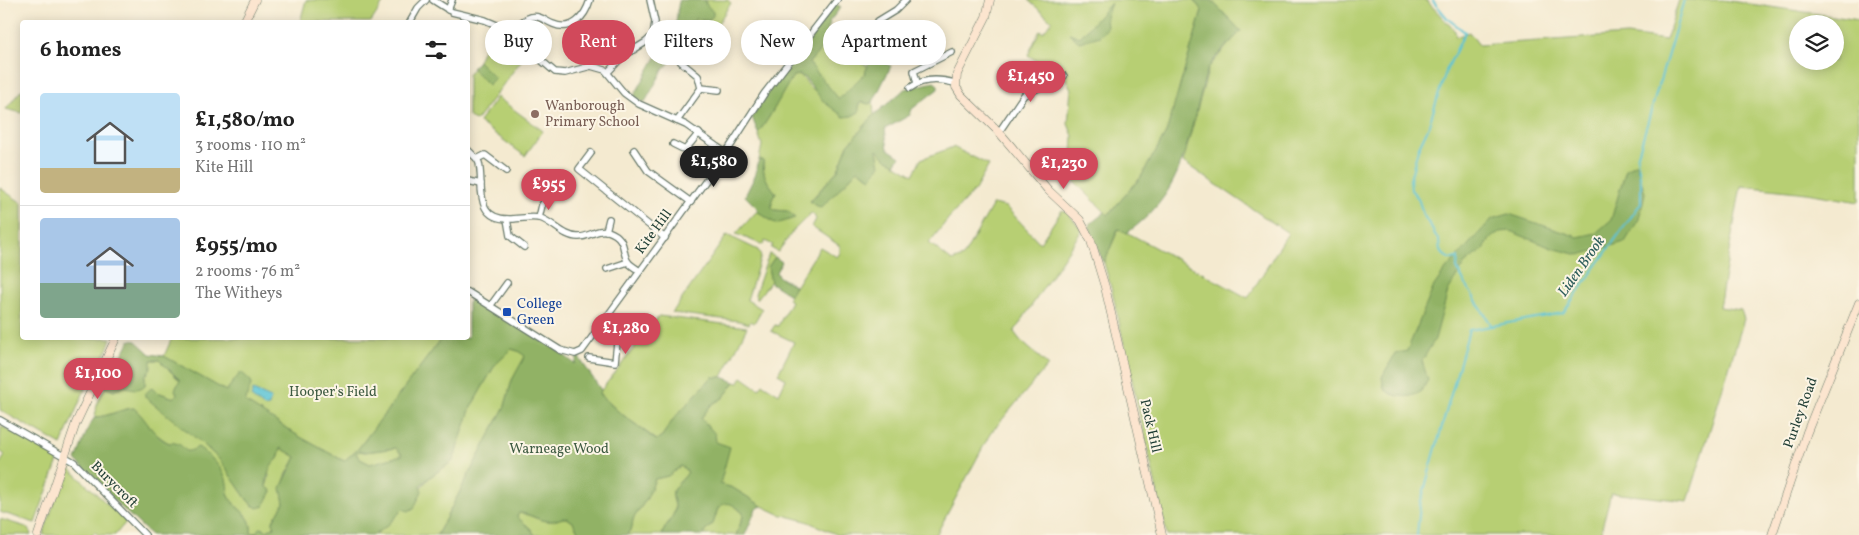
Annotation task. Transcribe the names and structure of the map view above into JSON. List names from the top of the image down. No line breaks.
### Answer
{"streets":{"street":["Kite Hill","Purley Road","Pack Hill","Burycroft"]},"water":["Liden Brook"],"parks":["Hooper's Field","Warneage Wood"],"places":{"other":["Wanborough Primary School"],"transit":["College Green"]},"page":{"chip":["Buy","Rent","Filters","New","Apartment"],"heading":"6 homes","price":["£1,450","£1,580","£1,230","£955","£1,280","£1,100"],"list":[{"name":"£1,580/mo","note":"3 rooms · 110 m² · Kite Hill"},{"name":"£955/mo","note":"2 rooms · 76 m² · The Witheys"}]}}
